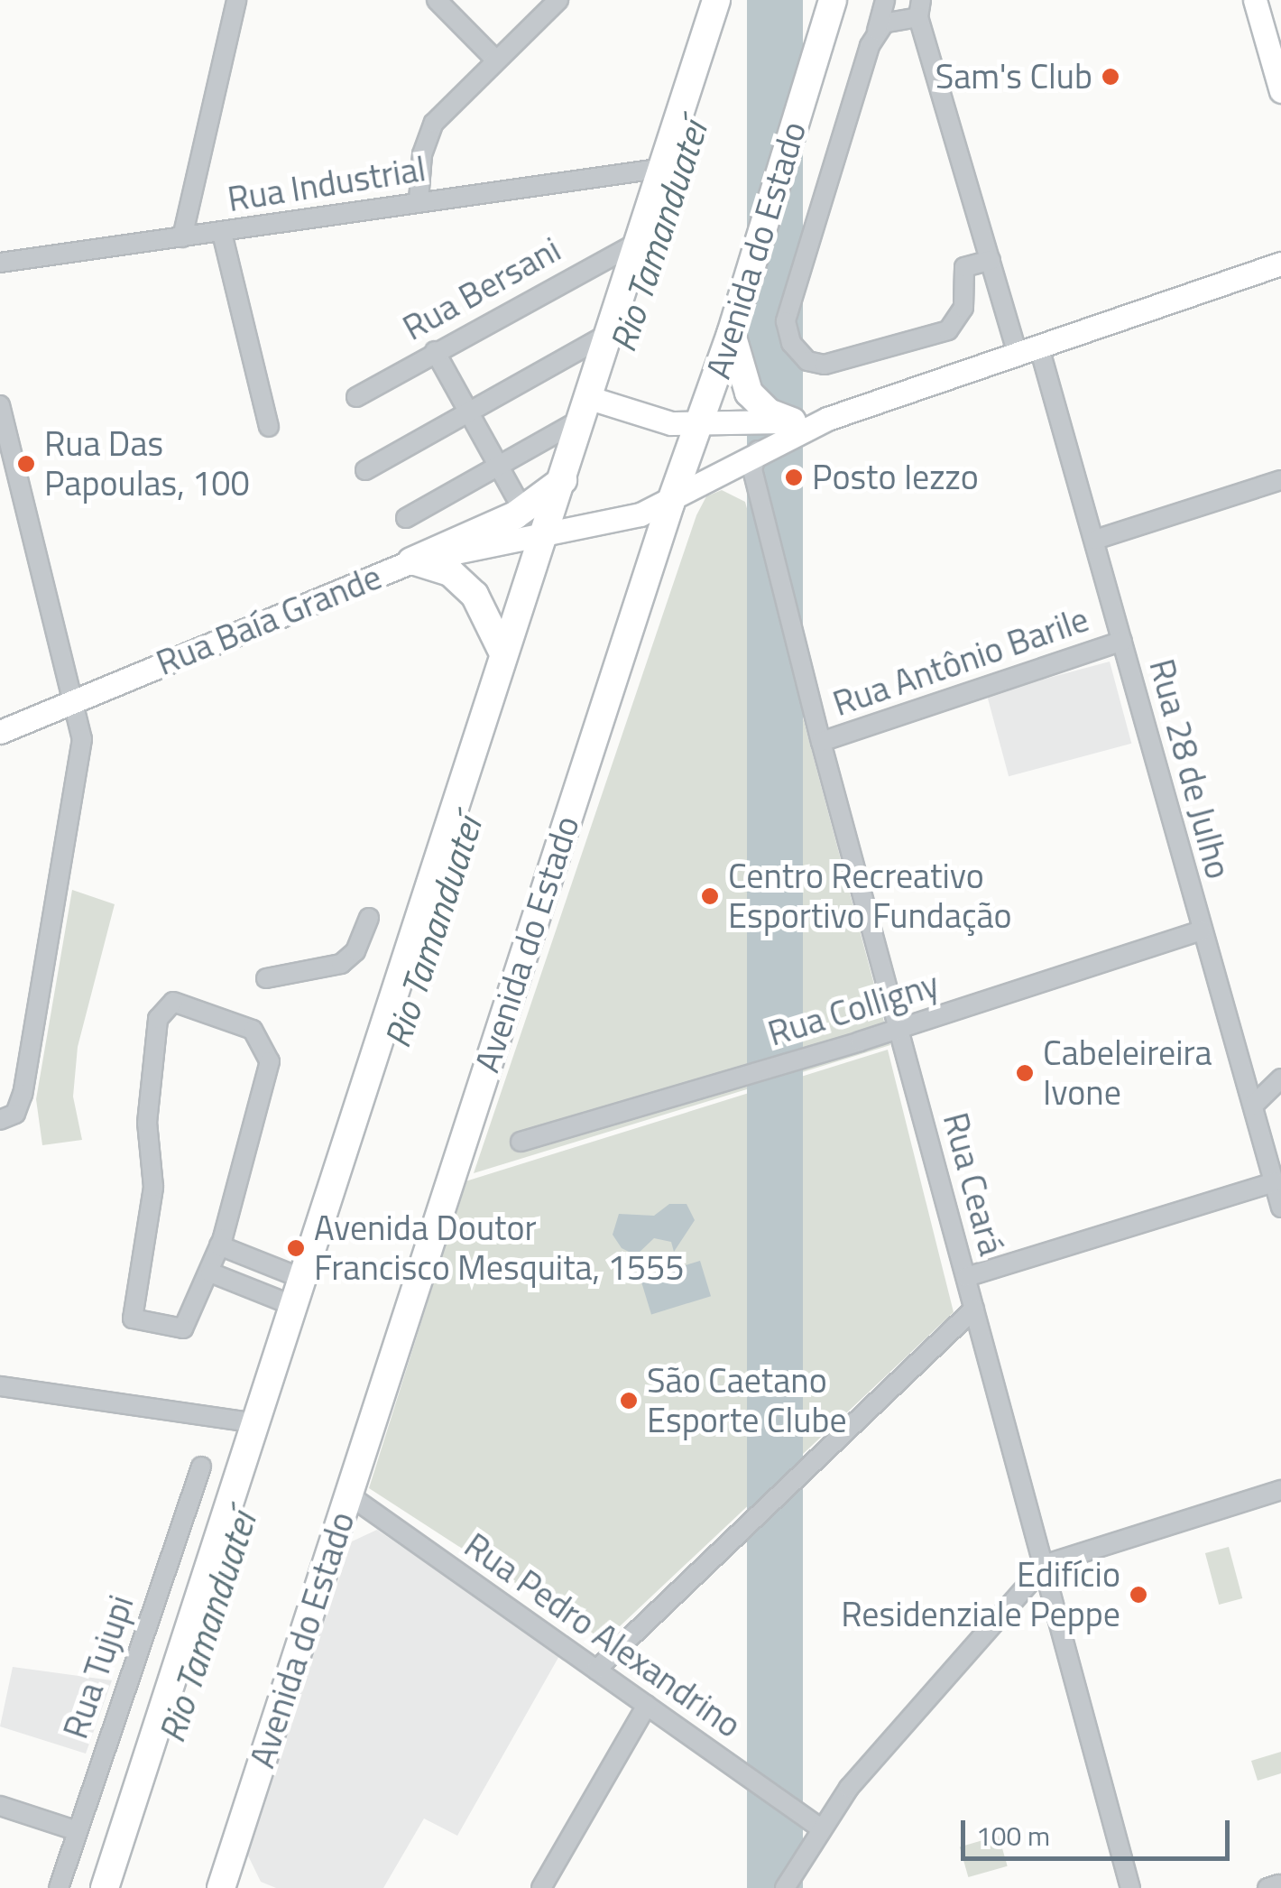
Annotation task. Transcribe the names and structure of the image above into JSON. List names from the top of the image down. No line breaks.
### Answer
{"streets":{"highway":["Avenida do Estado"],"main road":["Rua Baía Grande"],"street":["Rua Industrial","Rua Bersani","Rua Antônio Barile","Rua 28 de Julho","Rua Colligny","Rua Ceará","Rua Pedro Alexandrino","Rua Tujupi"]},"crossings":[["Avenida do Estado","Rua Baía Grande"],["Avenida do Estado","Rua Pedro Alexandrino"],["Rua Baía Grande","Rua Ceará"],["Rua Antônio Barile","Rua 28 de Julho"],["Rua Antônio Barile","Rua Ceará"],["Rua 28 de Julho","Rua Colligny"],["Rua Colligny","Rua Ceará"]],"water":["Rio Tamanduateí"],"places":["Sam's Club","Rua Das Papoulas, 100","Posto Iezzo","Centro Recreativo Esportivo Fundação","Cabeleireira Ivone","Avenida Doutor Francisco Mesquita, 1555","São Caetano Esporte Clube","Edifício Residenziale Peppe"],"scale_bar":"100 m"}
